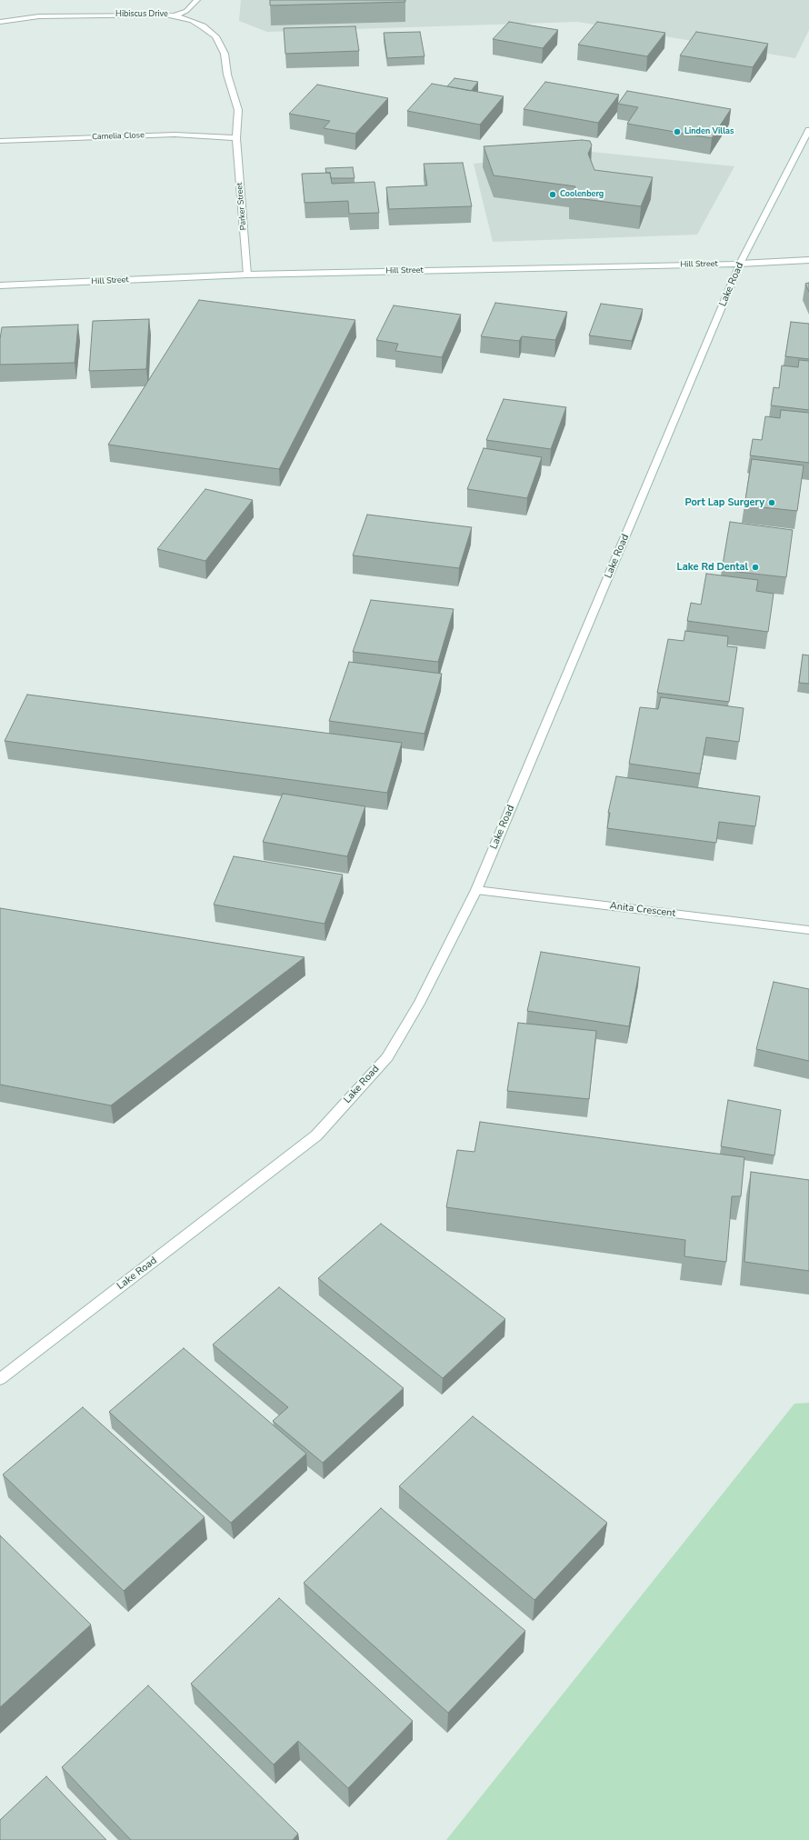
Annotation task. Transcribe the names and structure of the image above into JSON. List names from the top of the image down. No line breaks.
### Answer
{"streets":{"street":["Hibiscus Drive","Camelia Close","Parker Street","Hill Street","Lake Road","Anita Crescent"]},"crossings":[["Hibiscus Drive","Camelia Close"],["Hibiscus Drive","Parker Street"],["Camelia Close","Parker Street"],["Parker Street","Hill Street"],["Hill Street","Lake Road"],["Lake Road","Anita Crescent"]],"places":["Linden Villas","Coolenberg","Port Lap Surgery","Lake Rd Dental"]}
